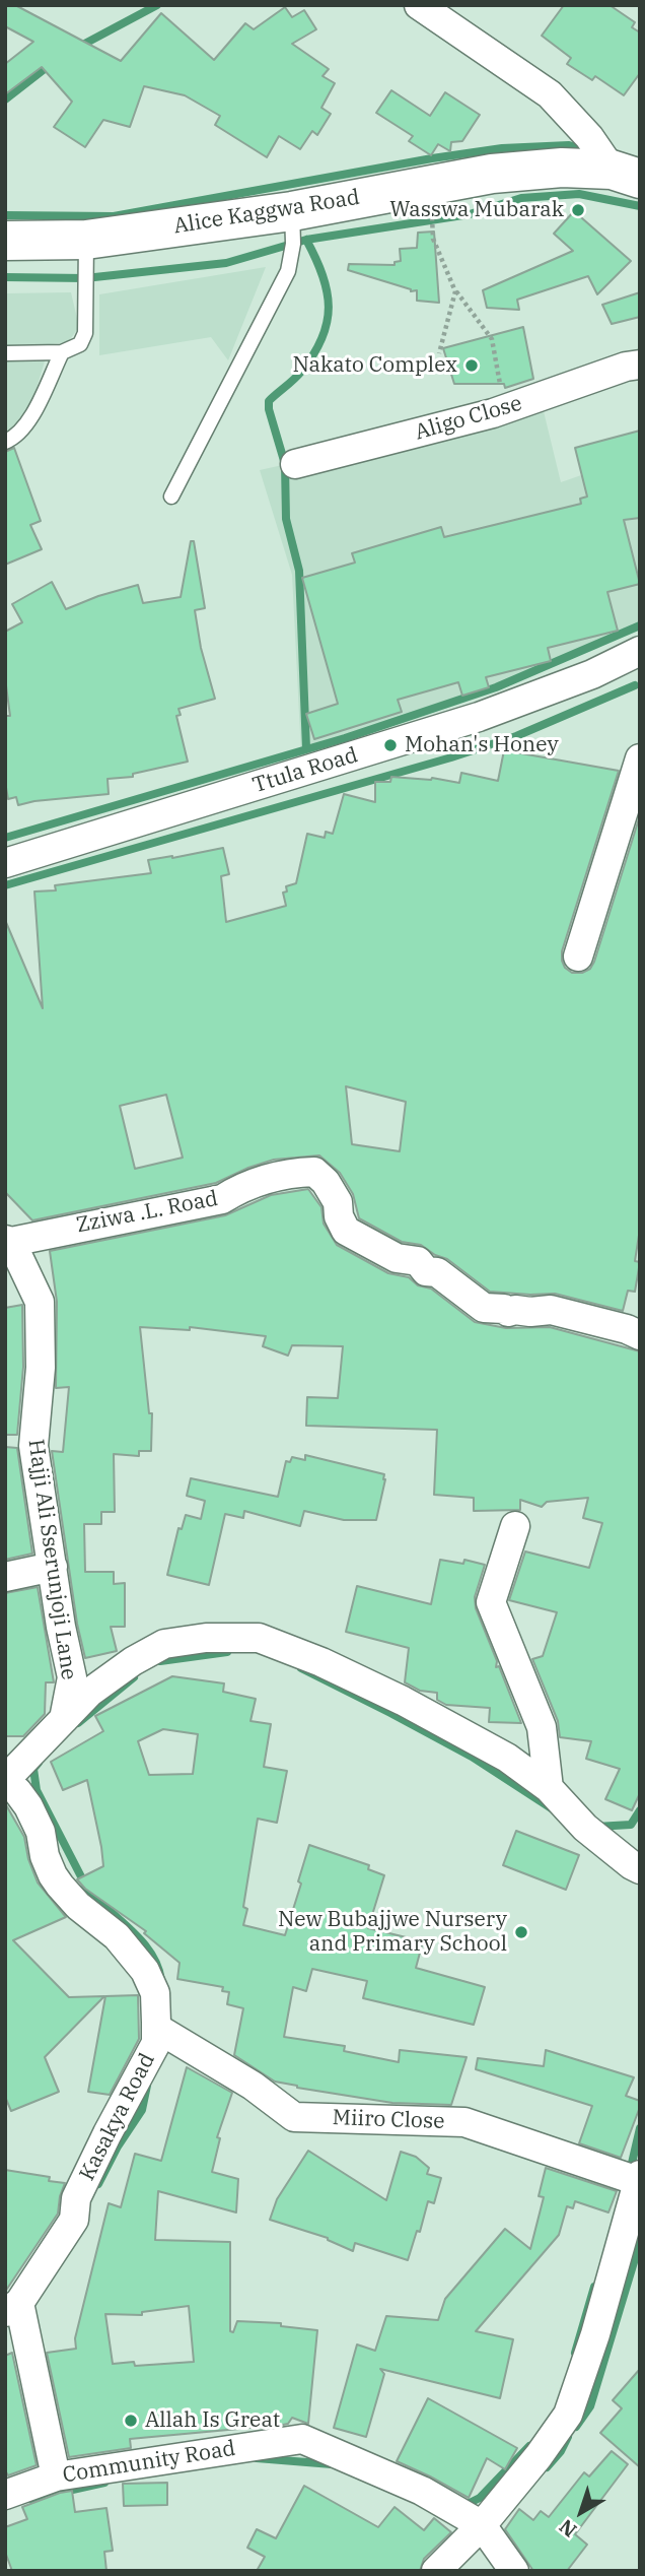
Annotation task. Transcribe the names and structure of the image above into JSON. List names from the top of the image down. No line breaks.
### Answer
{"streets":{"street":["Alice Kaggwa Road","Aligo Close","Ttula Road","Zziwa .L. Road","Hajji Ali Sserunjoji Lane","Kasakya Road","Miiro Close","Community Road"]},"crossings":[["Zziwa .L. Road","Hajji Ali Sserunjoji Lane"],["Kasakya Road","Miiro Close"]],"places":["Wasswa Mubarak","Nakato Complex","Mohan's Honey","New Bubajjwe Nursery and Primary School","Allah Is Great"],"north":"bottom left"}
